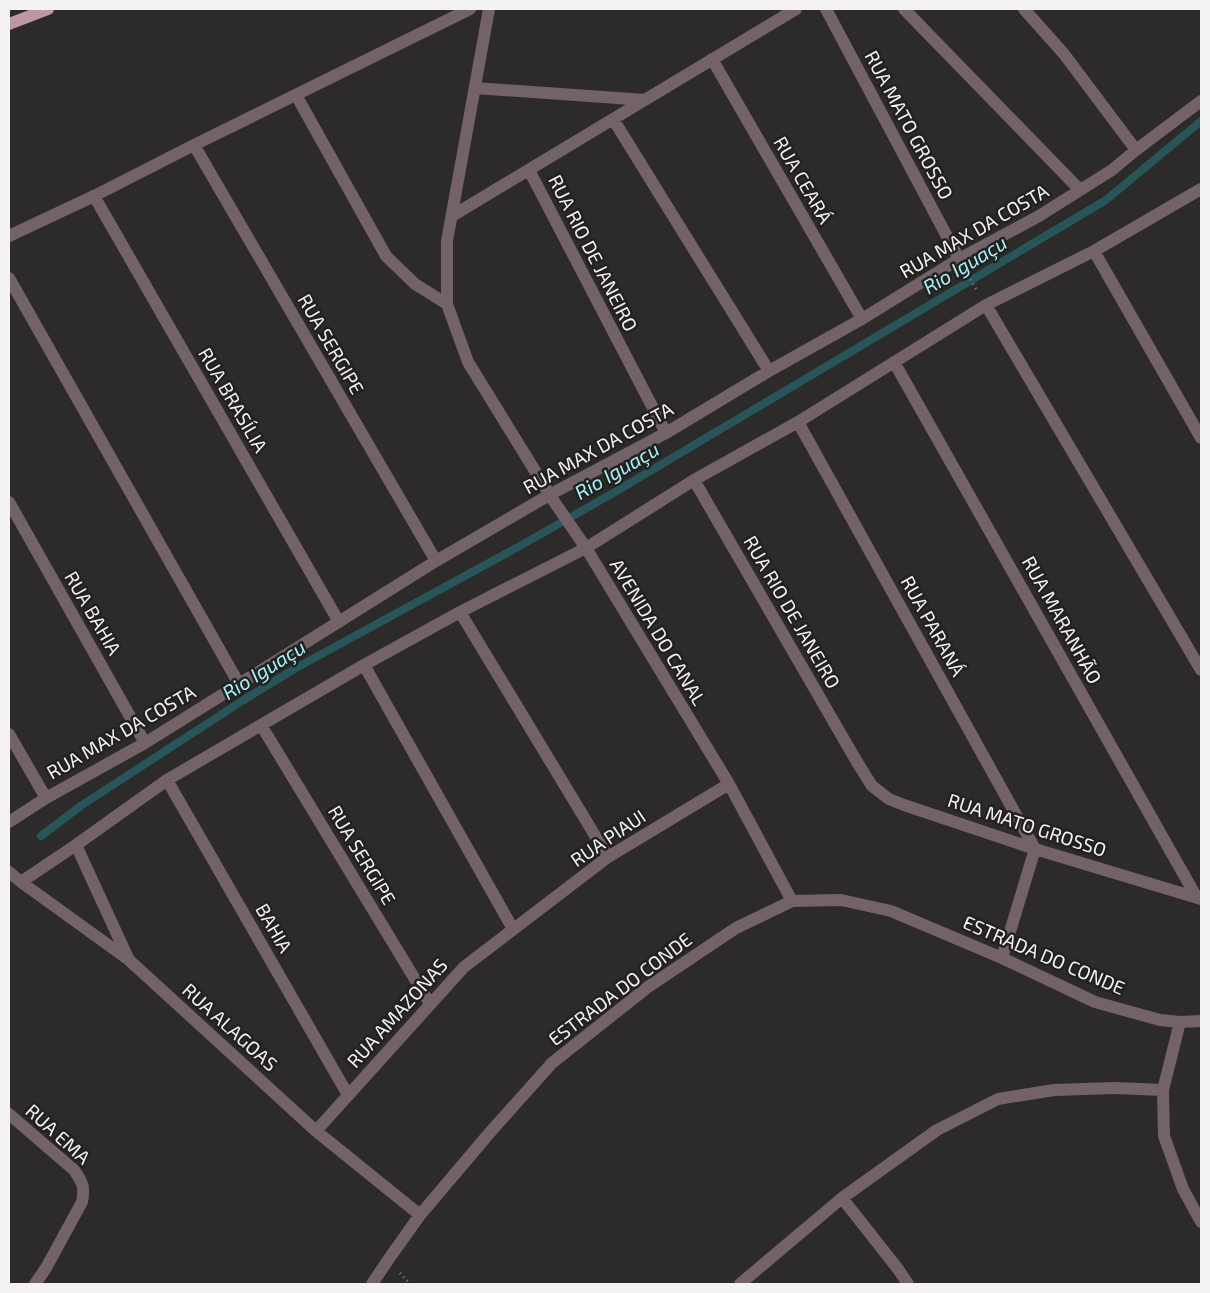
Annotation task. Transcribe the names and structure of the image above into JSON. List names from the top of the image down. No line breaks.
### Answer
{"streets":{"street":["RUA MATO GROSSO","RUA CEARÁ","RUA MAX DA COSTA","RUA RIO DE JANEIRO","RUA SERGIPE","RUA BRASÍLIA","RUA BAHIA","RUA MARANHÃO","RUA PARANÁ","AVENIDA DO CANAL","RUA PIAUI","BAHIA","ESTRADA DO CONDE","RUA AMAZONAS","RUA ALAGOAS","RUA EMA"]},"crossings":[["RUA MATO GROSSO","RUA MAX DA COSTA"],["RUA MATO GROSSO","RUA RIO DE JANEIRO"],["RUA MATO GROSSO","RUA MARANHÃO"],["RUA MATO GROSSO","RUA PARANÁ"],["RUA CEARÁ","RUA MAX DA COSTA"],["RUA CEARÁ","RUA RIO DE JANEIRO"],["RUA MAX DA COSTA","RUA RIO DE JANEIRO"],["RUA MAX DA COSTA","RUA SERGIPE"],["RUA MAX DA COSTA","RUA BRASÍLIA"],["RUA MAX DA COSTA","RUA BAHIA"],["RUA MAX DA COSTA","AVENIDA DO CANAL"],["RUA SERGIPE","RUA AMAZONAS"],["AVENIDA DO CANAL","RUA PIAUI"],["AVENIDA DO CANAL","ESTRADA DO CONDE"],["RUA PIAUI","RUA AMAZONAS"],["BAHIA","RUA AMAZONAS"],["ESTRADA DO CONDE","RUA ALAGOAS"],["RUA AMAZONAS","RUA ALAGOAS"]],"water":["Rio Iguaçu"]}
